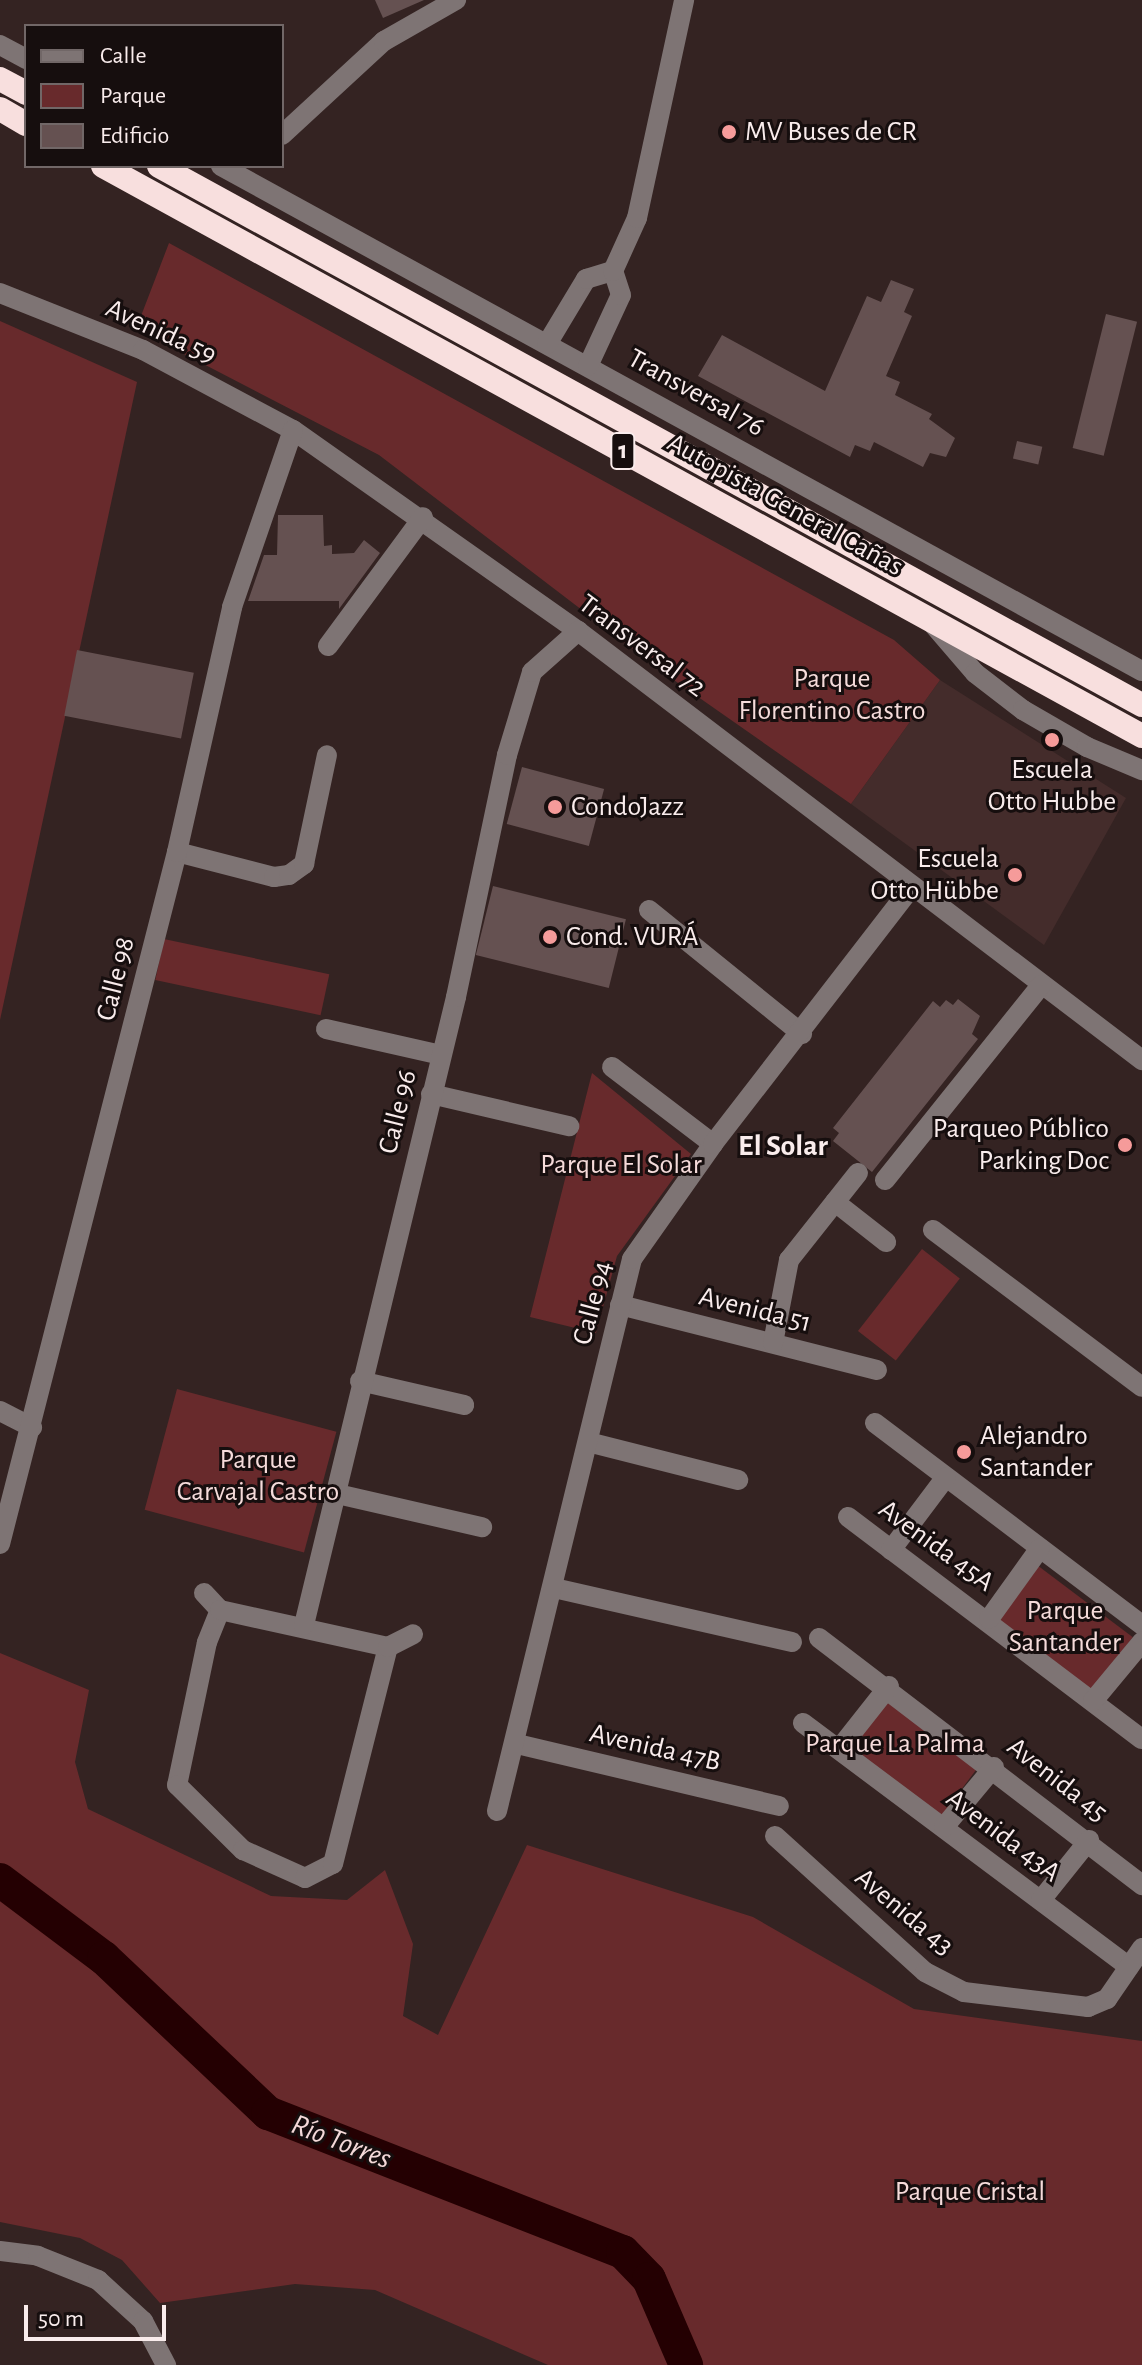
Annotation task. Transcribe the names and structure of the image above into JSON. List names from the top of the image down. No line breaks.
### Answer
{"streets":{"highway":["1","Autopista General Cañas"],"street":["Avenida 59","Transversal 76","Transversal 72","Calle 98","Calle 96","Calle 94","Avenida 51","Avenida 45A","Avenida 47B","Avenida 45","Avenida 43A","Avenida 43"]},"crossings":[["Avenida 59","Transversal 72"],["Avenida 59","Calle 98"],["Transversal 72","Calle 98"],["Transversal 72","Calle 96"],["Transversal 72","Calle 94"],["Calle 94","Avenida 51"],["Calle 94","Avenida 47B"],["Avenida 43A","Avenida 43"]],"districts":["El Solar"],"water":["Río Torres"],"parks":["Parque Florentino Castro","Parque El Solar","Parque Carvajal Castro","Parque Santander","Parque La Palma","Parque Cristal"],"places":["MV Buses de CR","Escuela Otto Hubbe","CondoJazz","Escuela Otto Hübbe","Cond. VURÁ","Parqueo Público Parking Doc","Alejandro Santander"],"legend":["Calle","Parque","Edificio"],"scale_bar":"50 m"}
